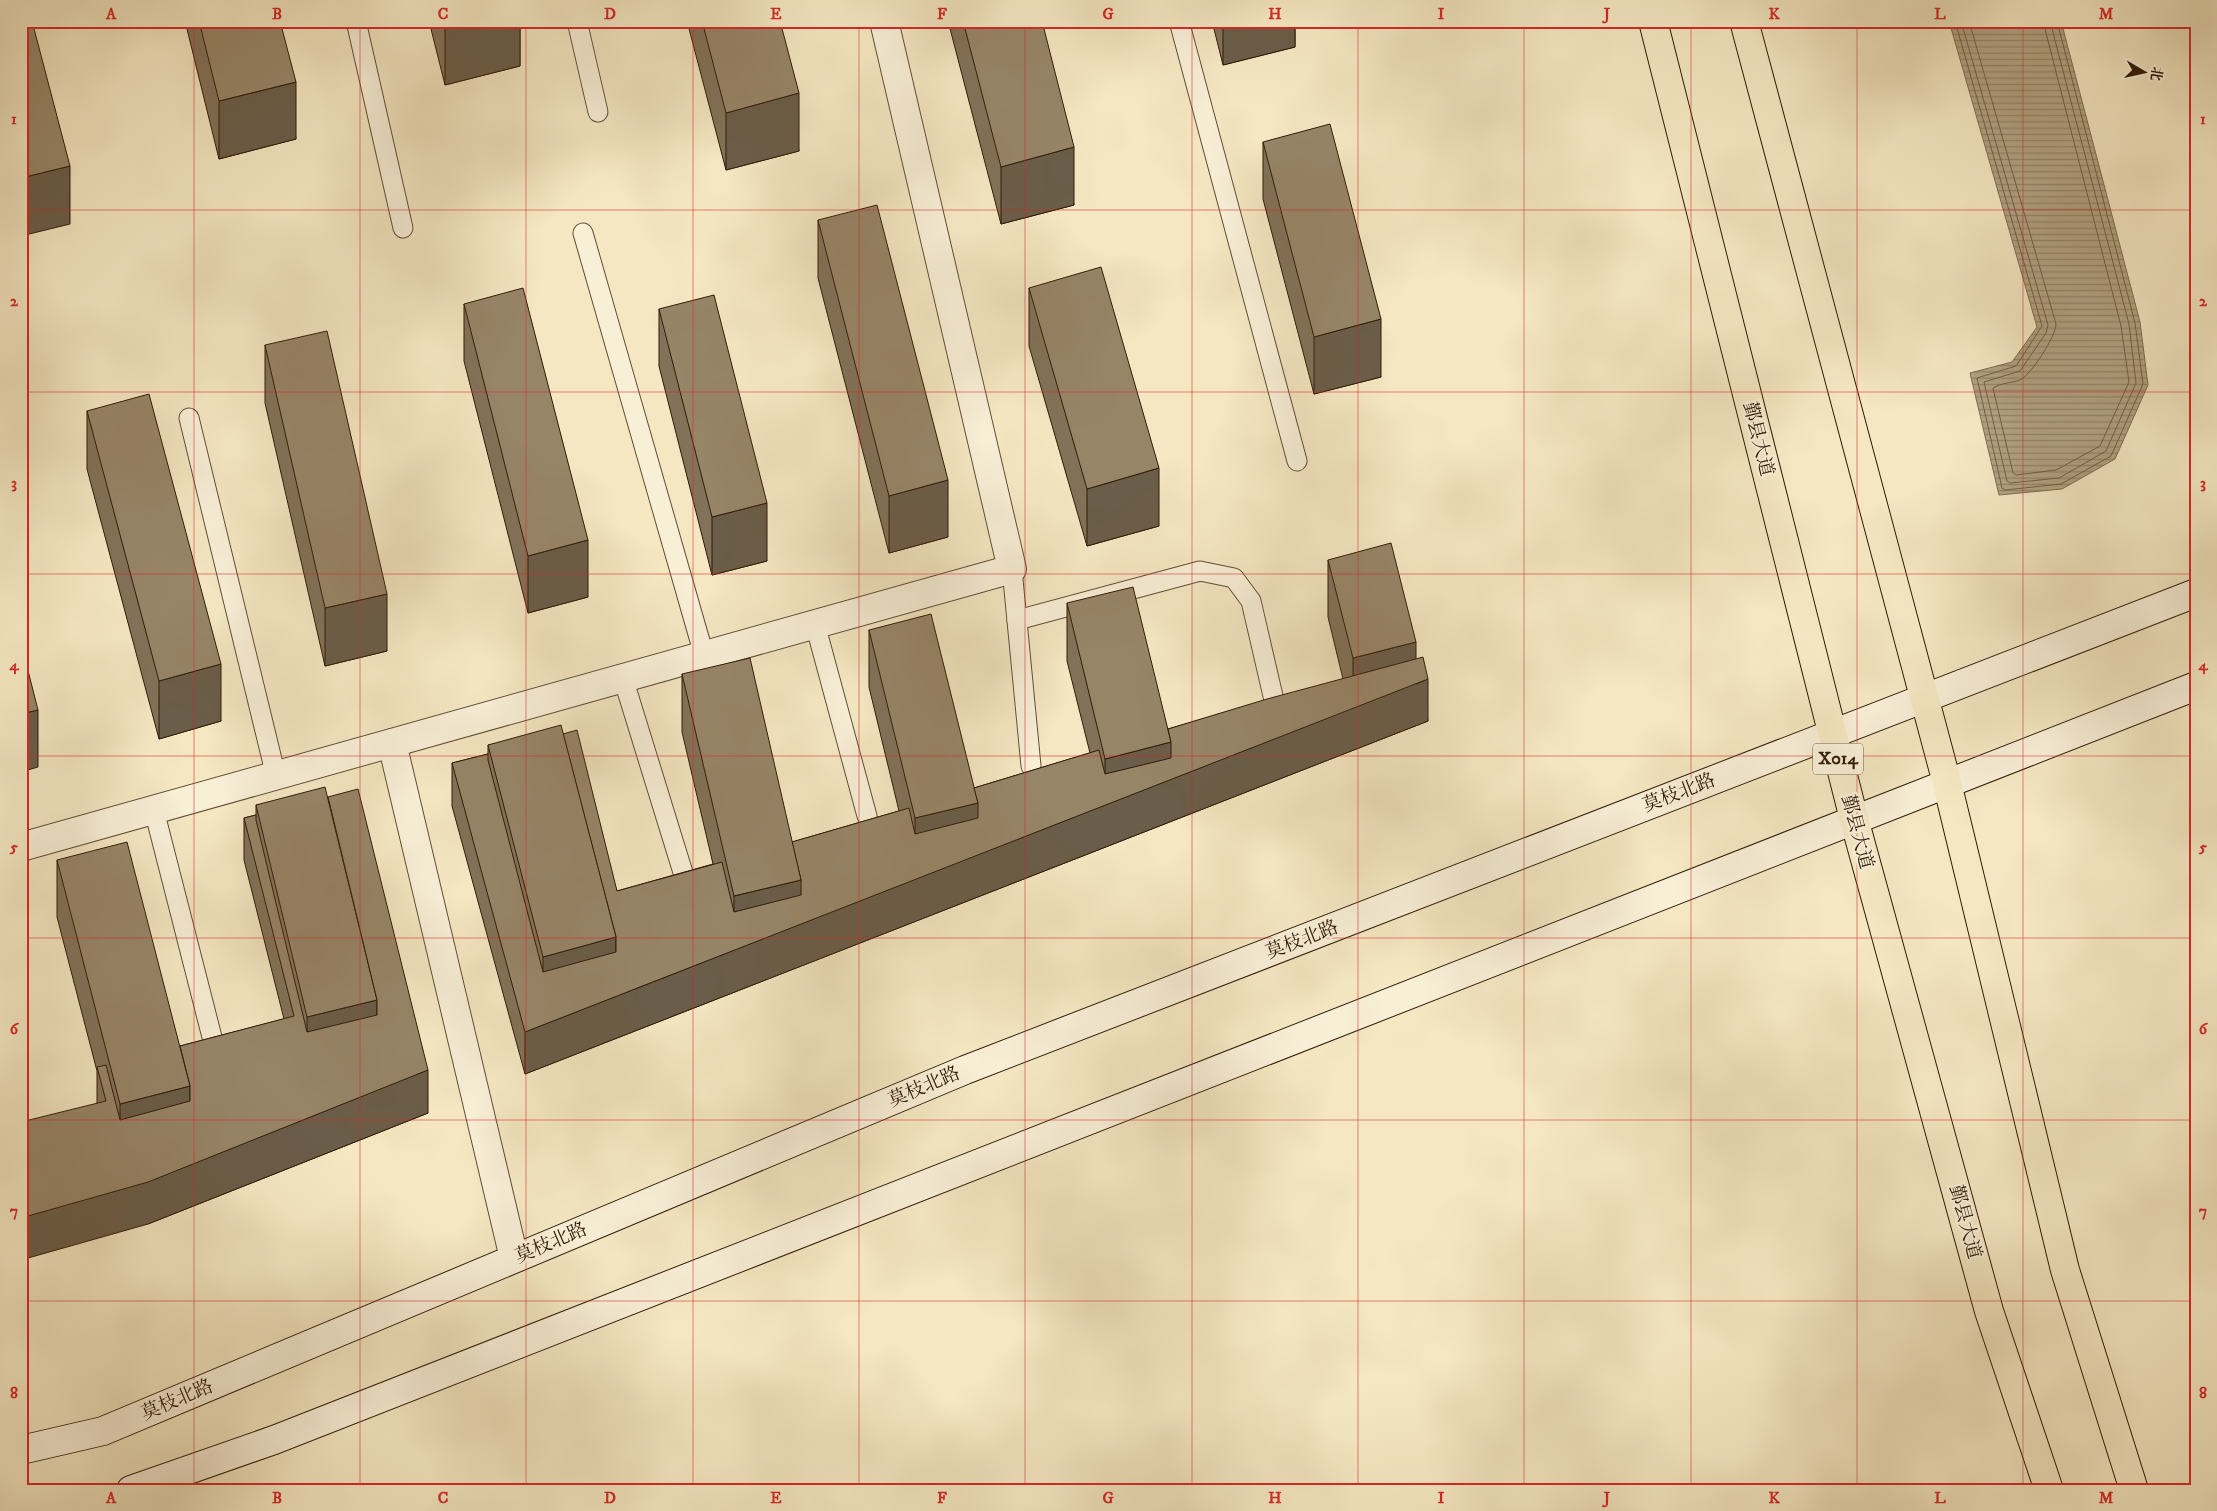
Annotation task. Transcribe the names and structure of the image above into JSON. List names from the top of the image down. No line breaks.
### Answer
{"streets":{"main road":["鄞县大道","X014"],"street":["莫枝北路"]},"crossings":[["鄞县大道","莫枝北路"]],"north":"right","grid":{"columns":["A","B","C","D","E","F","G","H","I","J","K","L","M"],"rows":["1","2","3","4","5","6","7","8"]}}
